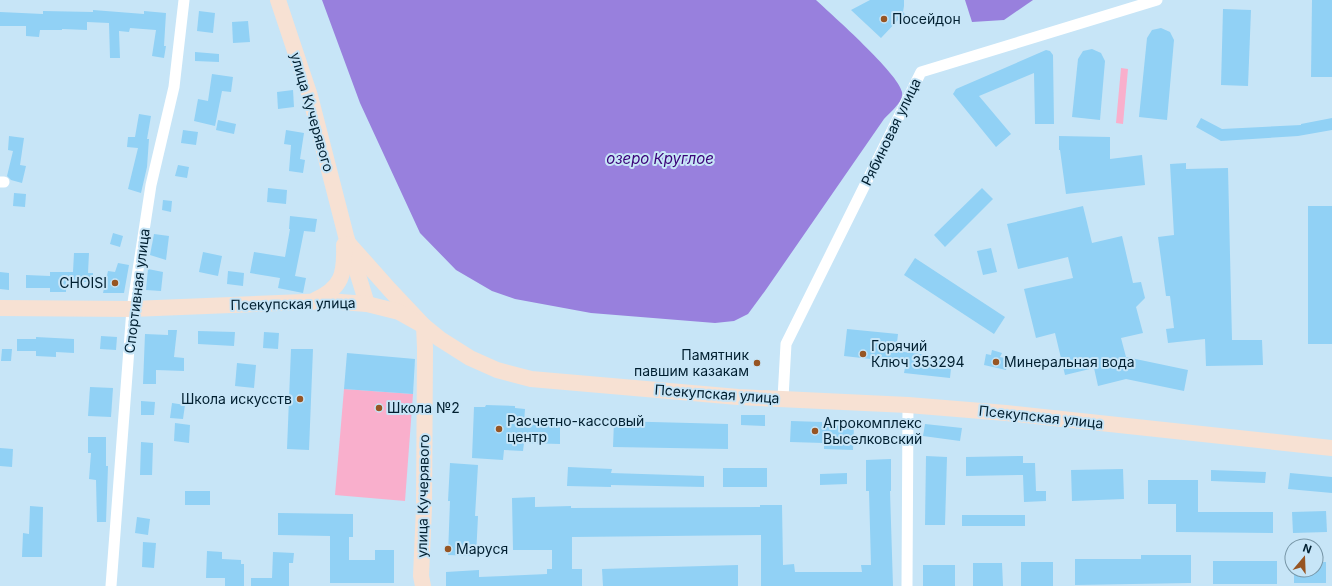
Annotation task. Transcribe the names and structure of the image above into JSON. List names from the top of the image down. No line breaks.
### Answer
{"streets":{"street":["улица Кучерявого","Рябиновая улица","Спортивная улица","Псекупская улица"]},"crossings":[["улица Кучерявого","Псекупская улица"],["Рябиновая улица","Псекупская улица"],["Спортивная улица","Псекупская улица"]],"water":["озеро Круглое"],"places":["Посейдон","CHOISI","Горячий Ключ 353294","Минеральная вода","Памятник павшим казакам","Школа искусств","Школа №2","Расчетно-кассовый центр","Агрокомплекс Выселковский","Маруся"],"north":"top"}
